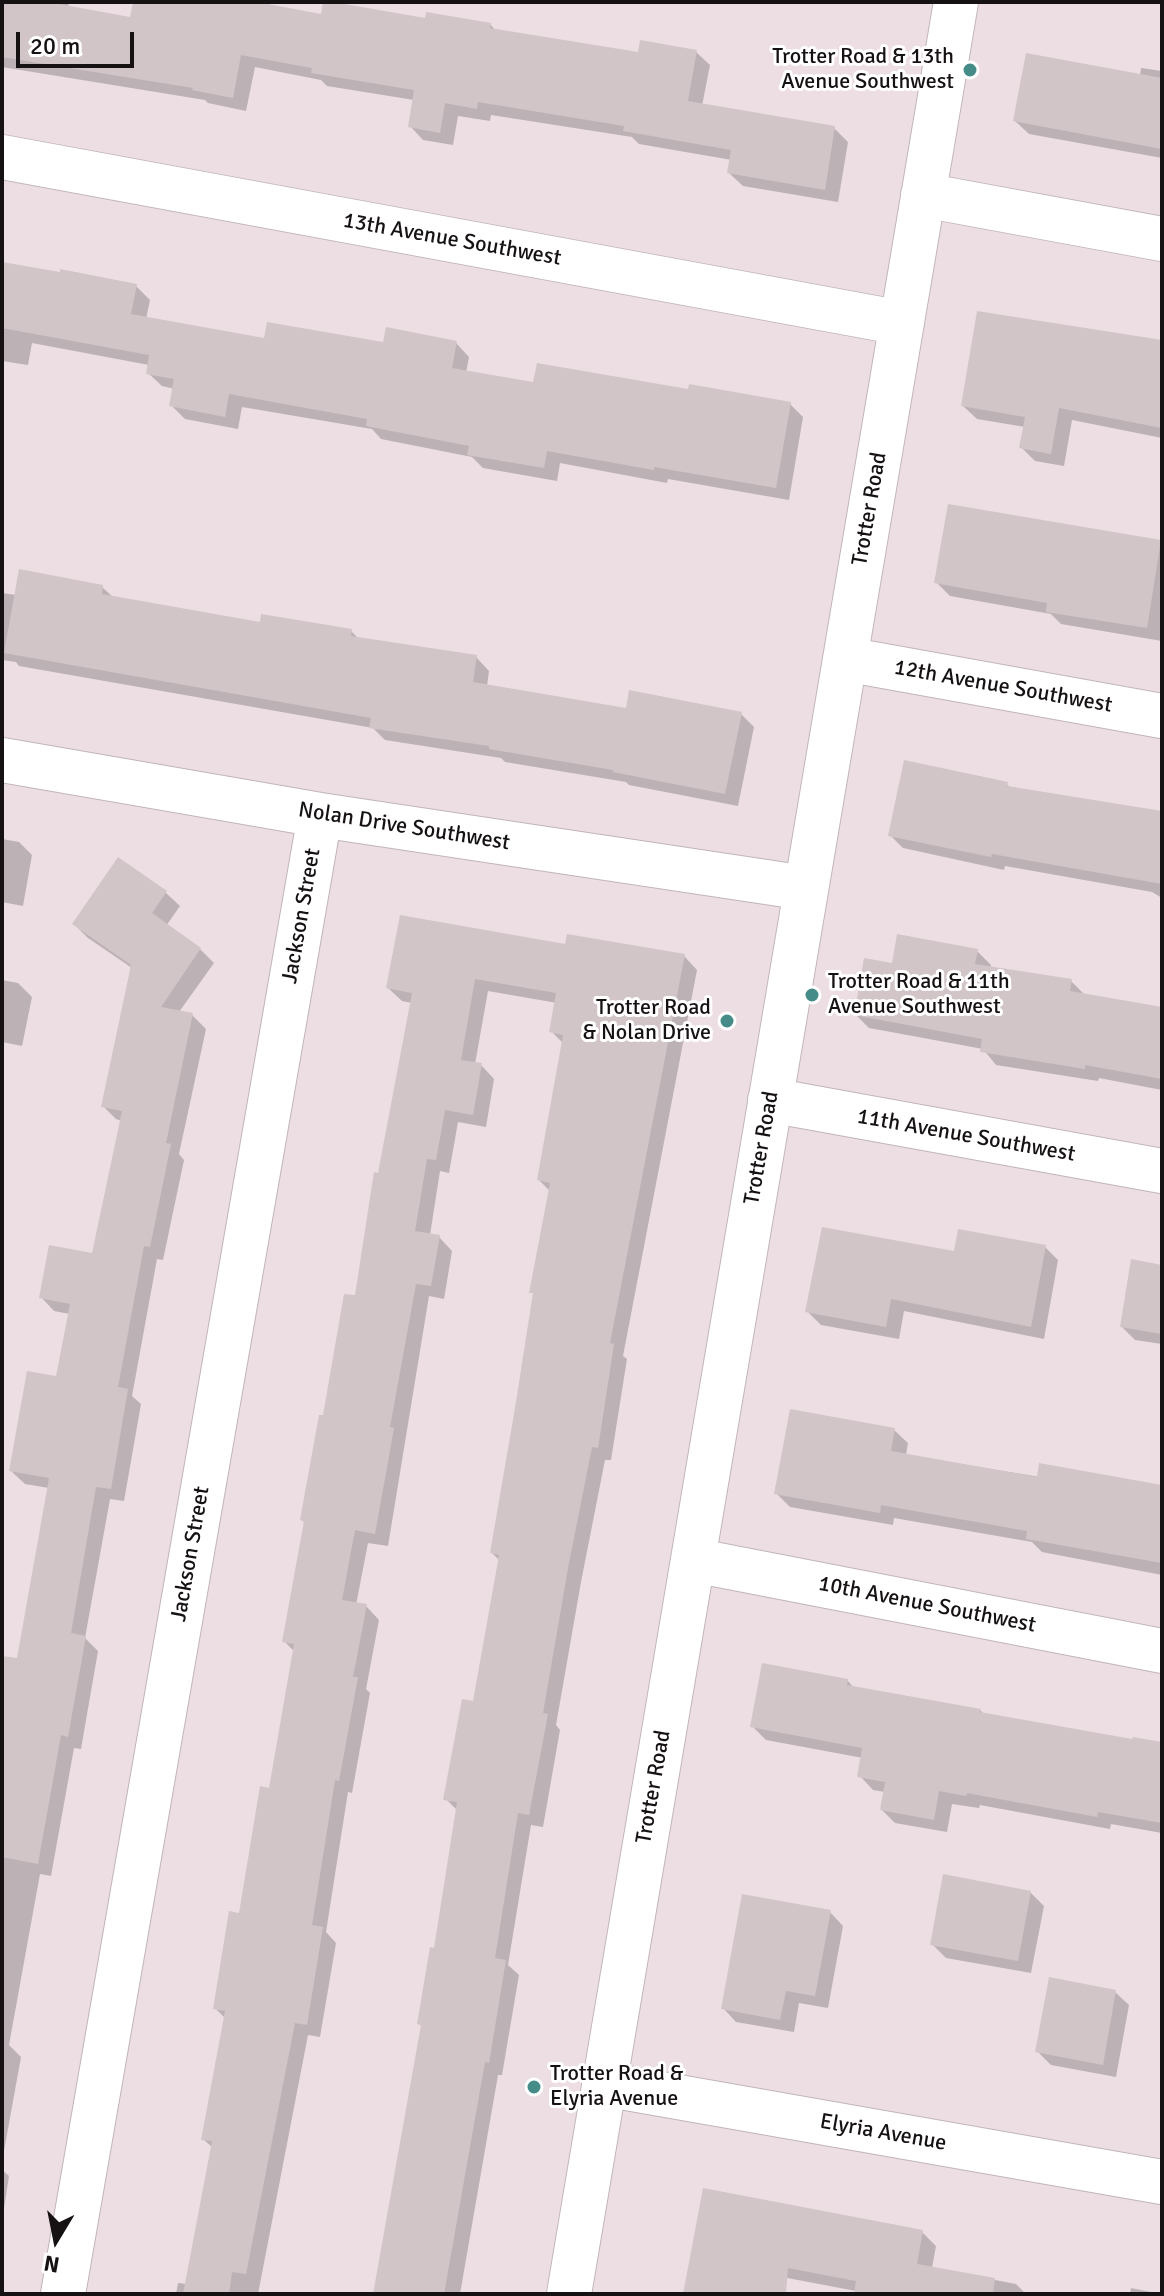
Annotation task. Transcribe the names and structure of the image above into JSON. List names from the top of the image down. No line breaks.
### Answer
{"streets":{"street":["13th Avenue Southwest","Trotter Road","12th Avenue Southwest","Nolan Drive Southwest","Jackson Street","11th Avenue Southwest","10th Avenue Southwest","Elyria Avenue"]},"crossings":[["13th Avenue Southwest","Trotter Road"],["Trotter Road","12th Avenue Southwest"],["Trotter Road","Nolan Drive Southwest"],["Trotter Road","11th Avenue Southwest"],["Trotter Road","10th Avenue Southwest"],["Trotter Road","Elyria Avenue"],["Nolan Drive Southwest","Jackson Street"]],"places":["Trotter Road & 13th Avenue Southwest","Trotter Road & 11th Avenue Southwest","Trotter Road & Nolan Drive","Trotter Road & Elyria Avenue"],"scale_bar":"20 m","north":"bottom"}
